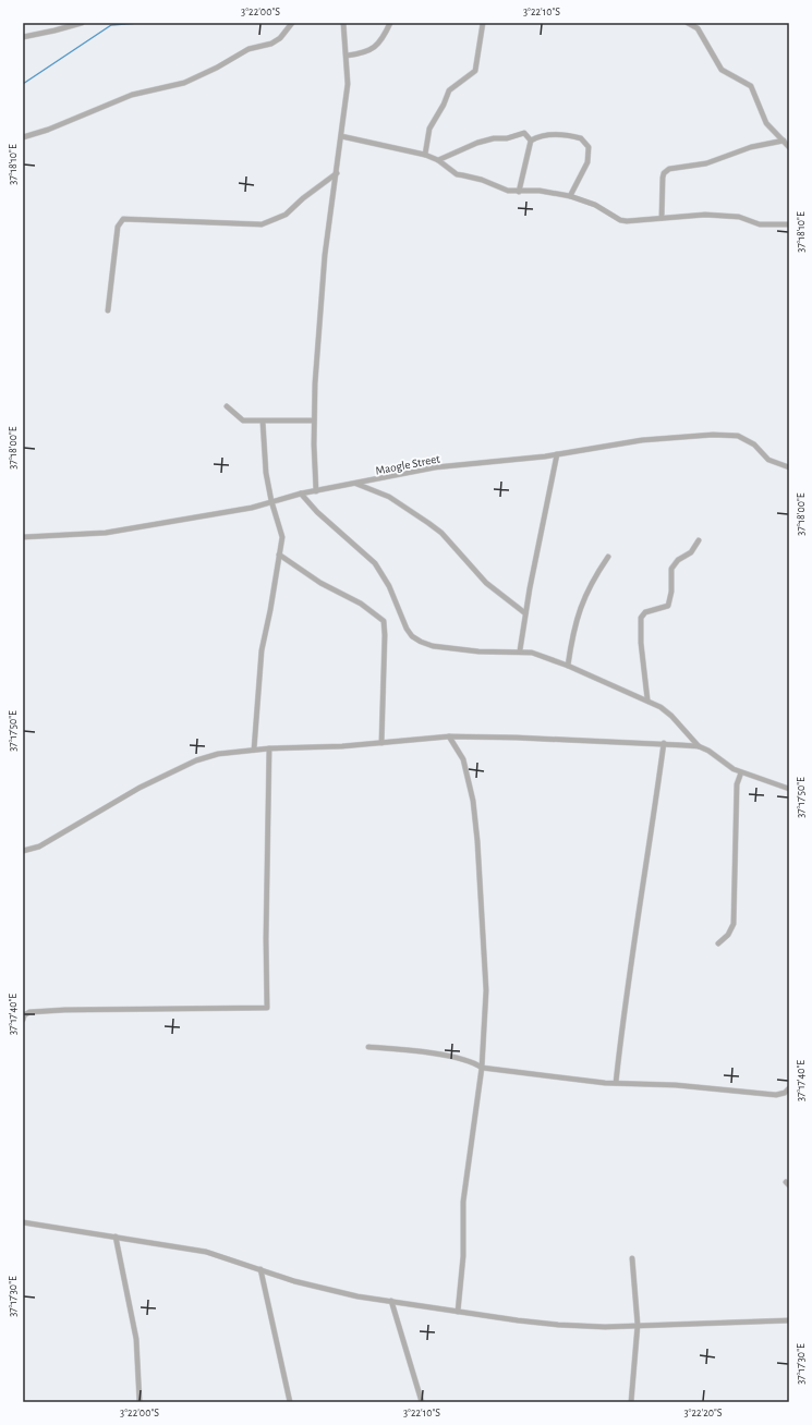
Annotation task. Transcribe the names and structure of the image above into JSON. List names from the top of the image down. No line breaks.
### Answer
{"streets":{"street":["Maogle Street"]},"coordinates":["3°22'00\"S","3°22'10\"S","37°18'10\"E","37°18'00\"E","37°17'50\"E","37°17'40\"E","37°17'30\"E","3°22'20\"S"]}
